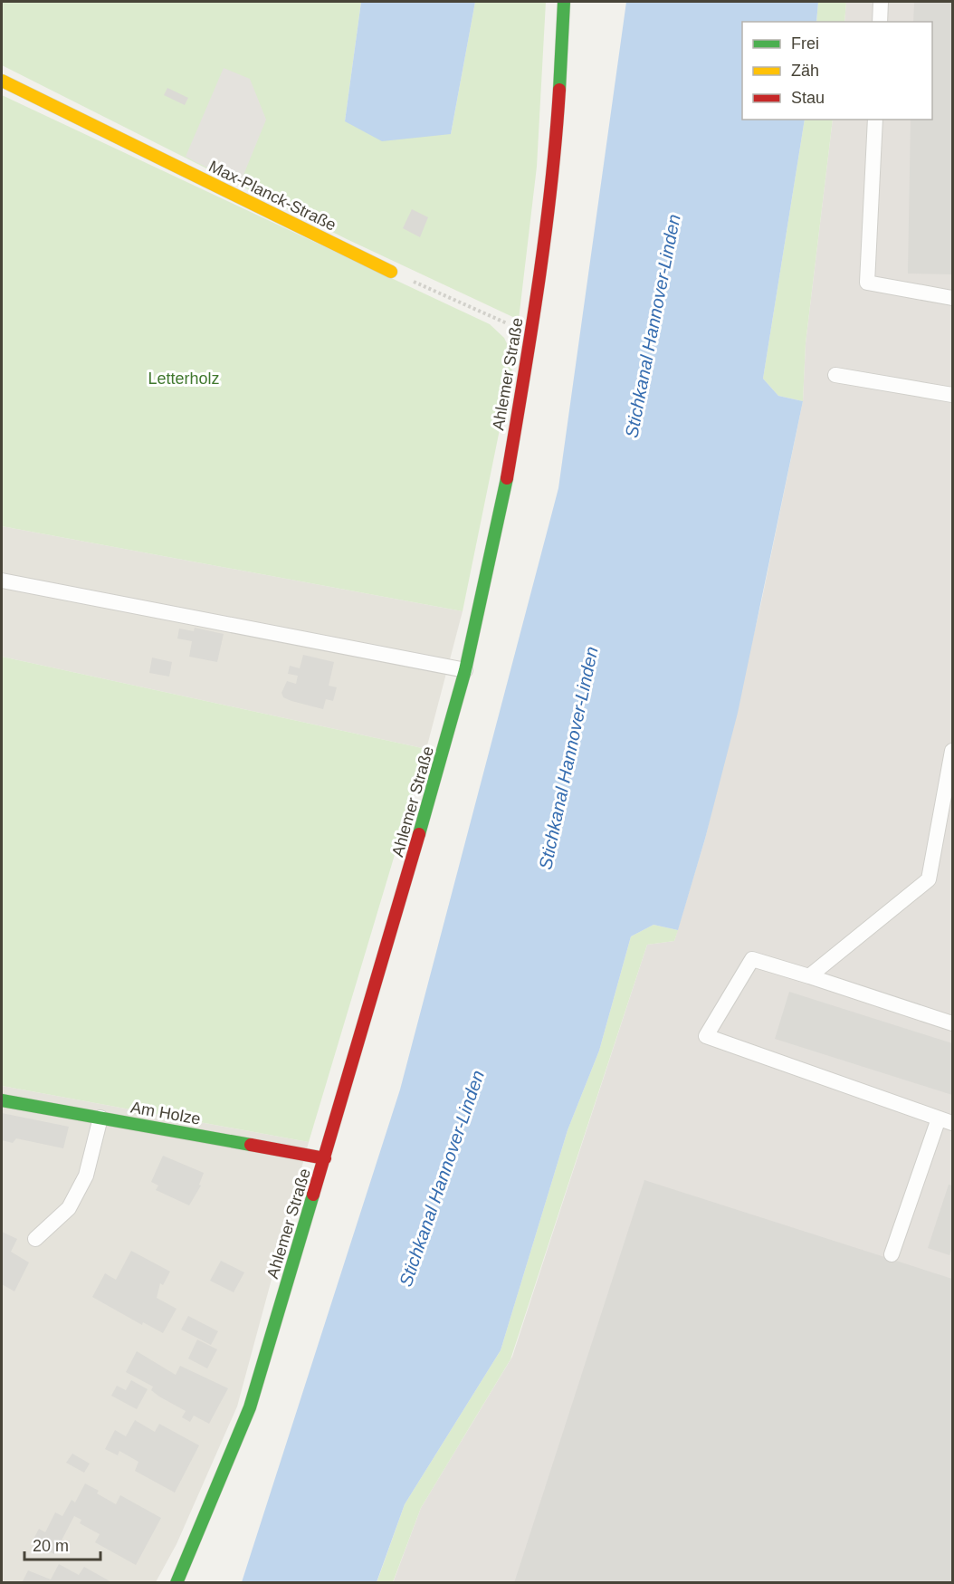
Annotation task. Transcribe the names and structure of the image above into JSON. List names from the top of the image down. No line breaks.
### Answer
{"streets":{"main road":["Max-Planck-Straße","Ahlemer Straße","Am Holze"]},"crossings":[["Ahlemer Straße","Am Holze"]],"water":["Stichkanal Hannover-Linden"],"parks":["Letterholz"],"legend":["Frei","Zäh","Stau"],"scale_bar":"20 m"}
